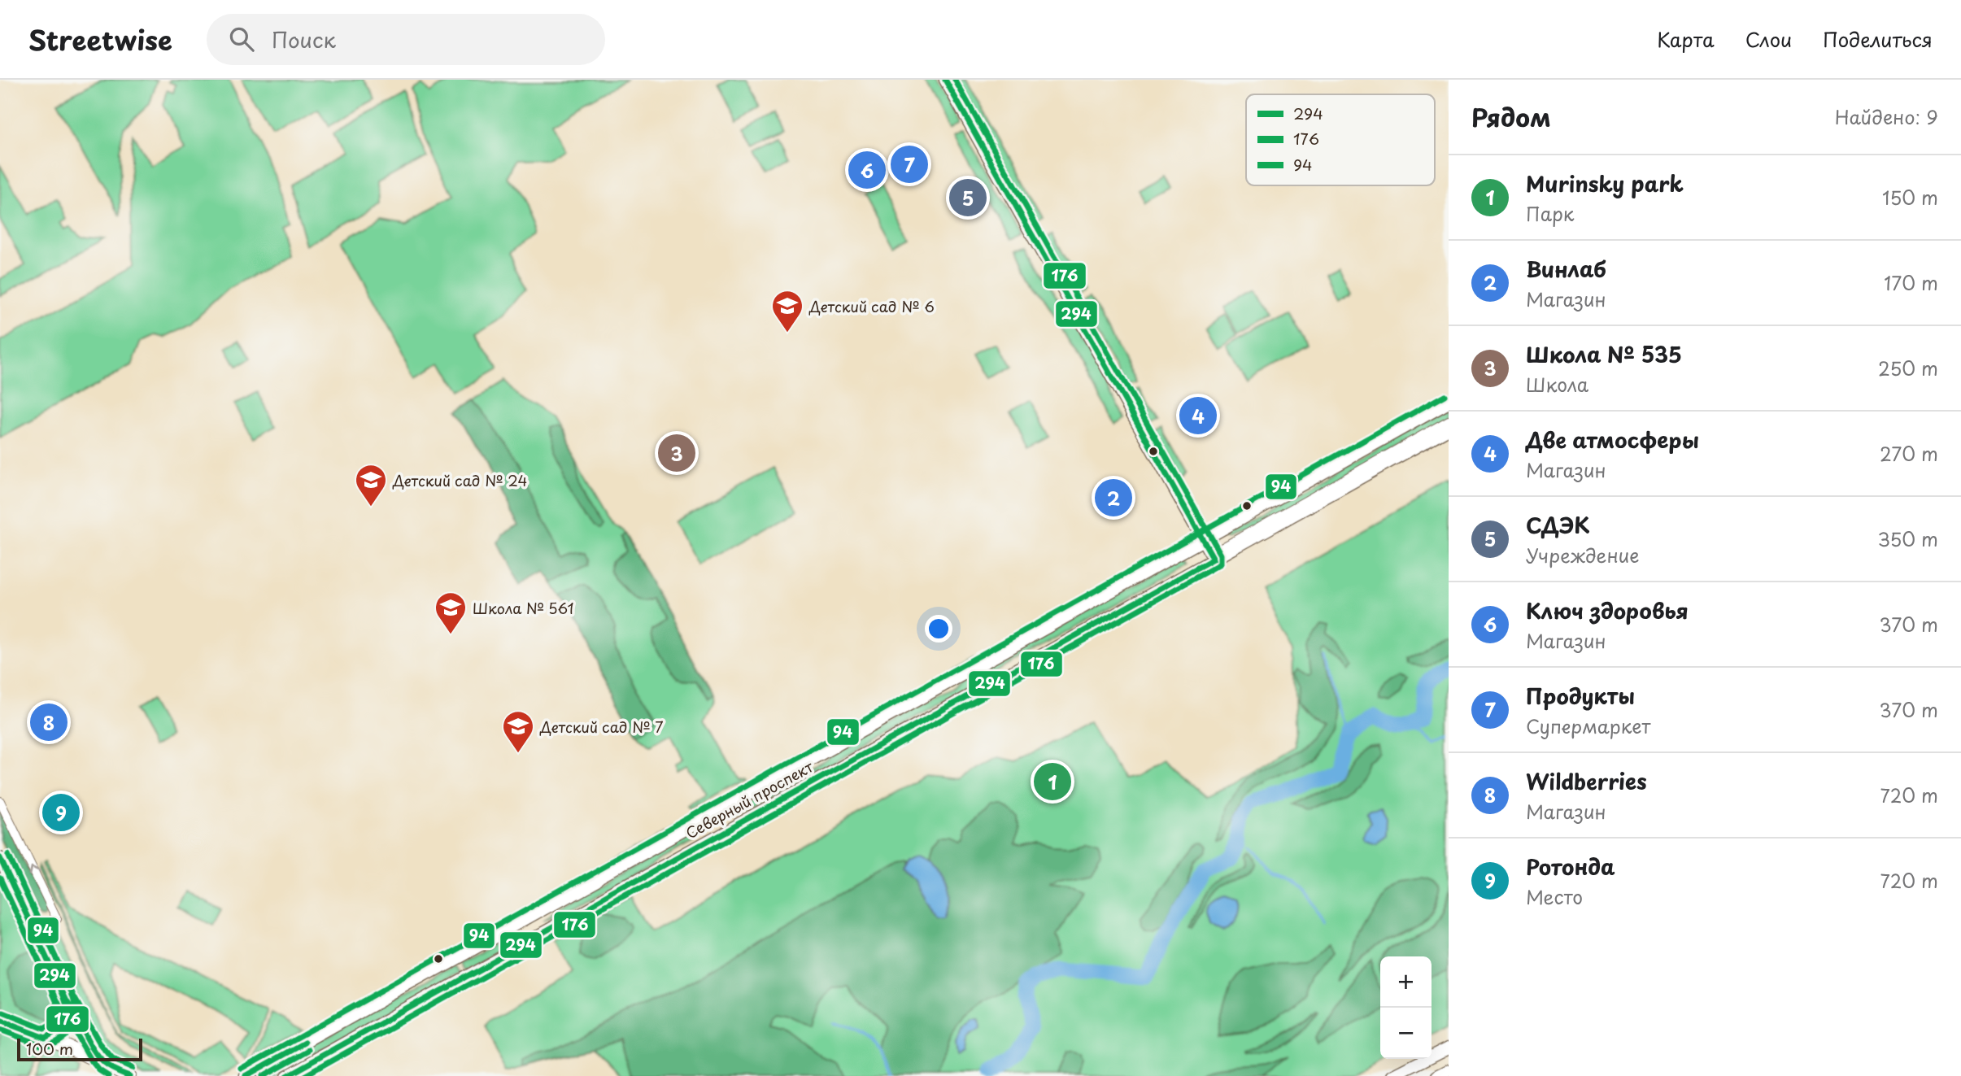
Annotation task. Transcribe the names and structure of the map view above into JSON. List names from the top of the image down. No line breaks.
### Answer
{"streets":{"main road":["Северный проспект"]},"places":{"school or university":["Детский сад № 6","Детский сад № 24","Школа № 561","Детский сад № 7"]},"lines":["transit line 294","transit line 176","transit line 94"],"legend":["294","176","94"],"scale_bar":"100 m","page":{"header":"Streetwise","search":"Поиск","nav":["Карта","Слои","Поделиться"],"heading":["Рядом","Найдено: 9"],"pins":["7","6","5","4","3","2","8","1","9"],"list":[{"mark":"1","name":"Murinsky park","note":"Парк","value":"150 m"},{"mark":"2","name":"Винлаб","note":"Магазин","value":"170 m"},{"mark":"3","name":"Школа № 535","note":"Школа","value":"250 m"},{"mark":"4","name":"Две атмосферы","note":"Магазин","value":"270 m"},{"mark":"5","name":"СДЭК","note":"Учреждение","value":"350 m"},{"mark":"6","name":"Ключ здоровья","note":"Магазин","value":"370 m"},{"mark":"7","name":"Продукты","note":"Супермаркет","value":"370 m"},{"mark":"8","name":"Wildberries","note":"Магазин","value":"720 m"},{"mark":"9","name":"Ротонда","note":"Место","value":"720 m"}],"map_buttons":["+","−"],"scale":"100 m"}}
